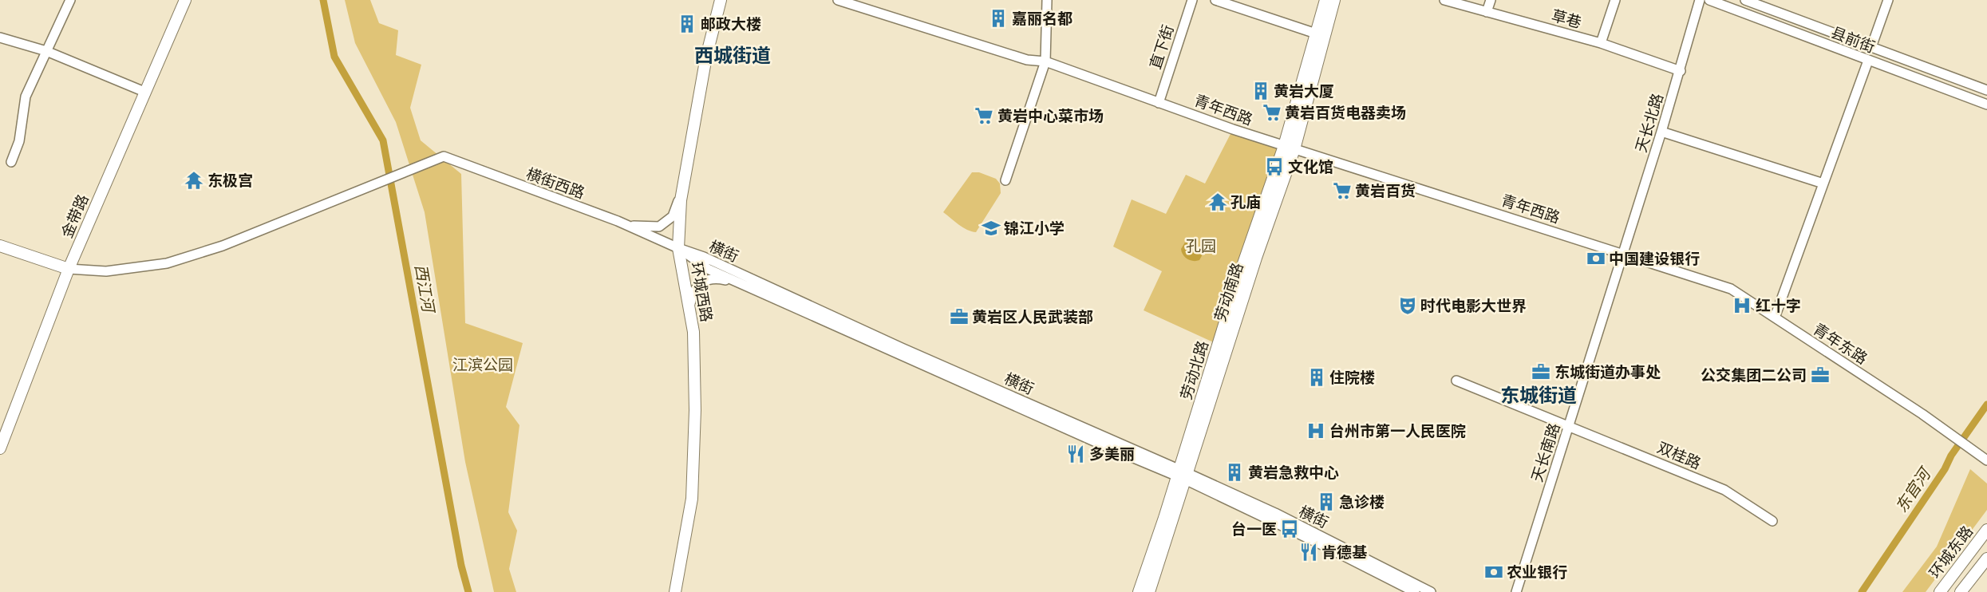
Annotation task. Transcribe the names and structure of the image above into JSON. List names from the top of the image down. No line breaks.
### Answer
{"streets":{"main road":["金带路","环城西路","劳动北路","环城东路"],"street":["草巷","县前街","直下街","青年西路","天长北路","横街西路","横街","青年东路","天长南路","双桂路"]},"crossings":[["草巷","天长北路"],["直下街","青年西路"],["青年西路","天长北路"],["青年西路","青年东路"],["青年西路","劳动北路"],["青年西路","天长南路"],["天长北路","青年东路"],["天长北路","天长南路"],["横街西路","金带路"],["横街西路","横街"],["横街西路","环城西路"],["横街","环城西路"],["横街","劳动北路"],["青年东路","天长南路"],["天长南路","双桂路"]],"districts":["西城街道","东城街道"],"water":["西江河","东官河"],"parks":["孔园","江滨公园"],"places":{"building":["嘉丽名都","邮政大楼","黄岩大厦","住院楼","黄岩急救中心","急诊楼"],"supermarket":["黄岩百货电器卖场","黄岩中心菜市场","黄岩百货"],"bus stop":["文化馆","台一医"],"temple":["东极宫","孔庙"],"school or university":["锦江小学"],"bank":["中国建设银行","农业银行"],"theatre":["时代电影大世界"],"hospital":["红十字","台州市第一人民医院"],"office":["黄岩区人民武装部","东城街道办事处","公交集团二公司"],"restaurant":["多美丽","肯德基"]}}
